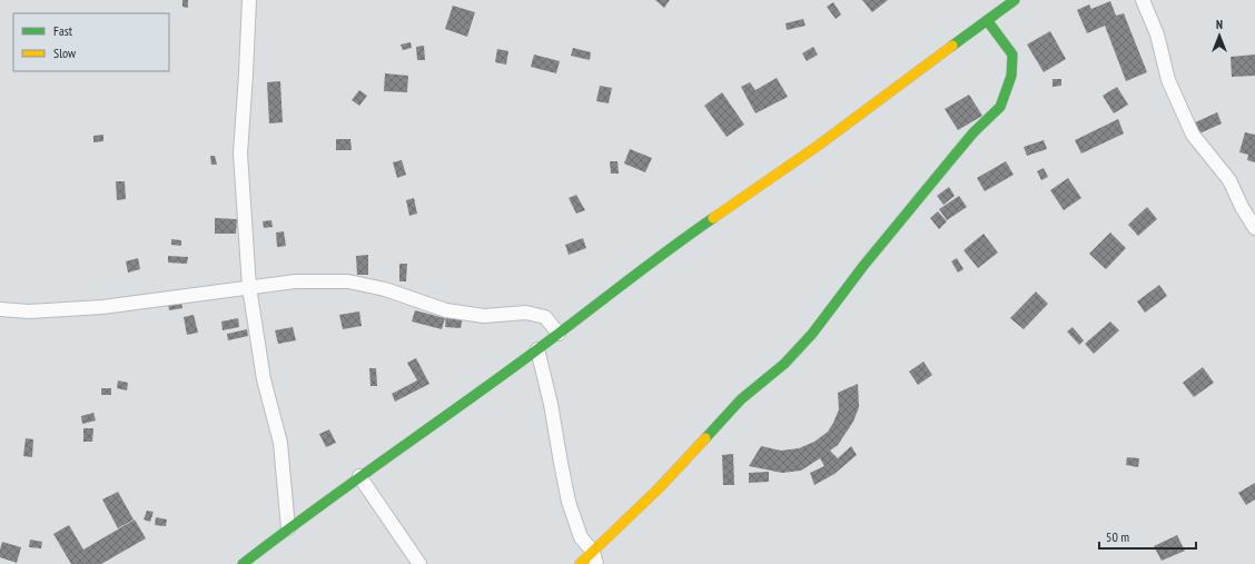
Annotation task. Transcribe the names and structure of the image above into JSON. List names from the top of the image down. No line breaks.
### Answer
{"legend":["Fast","Slow"],"scale_bar":"50 m","north":"top"}
